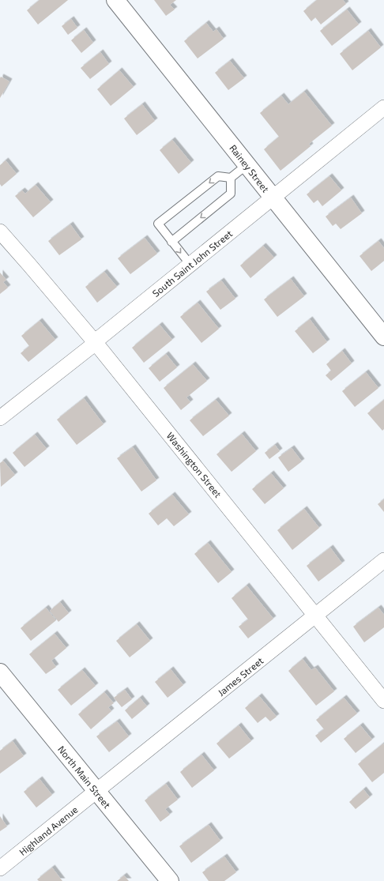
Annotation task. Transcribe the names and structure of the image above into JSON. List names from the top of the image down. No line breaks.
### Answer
{"streets":{"street":["Rainey Street","South Saint John Street","Washington Street","James Street","North Main Street","Highland Avenue"]},"crossings":[["Rainey Street","South Saint John Street"],["South Saint John Street","Washington Street"],["Washington Street","James Street"],["James Street","North Main Street"],["James Street","Highland Avenue"],["North Main Street","Highland Avenue"]]}
